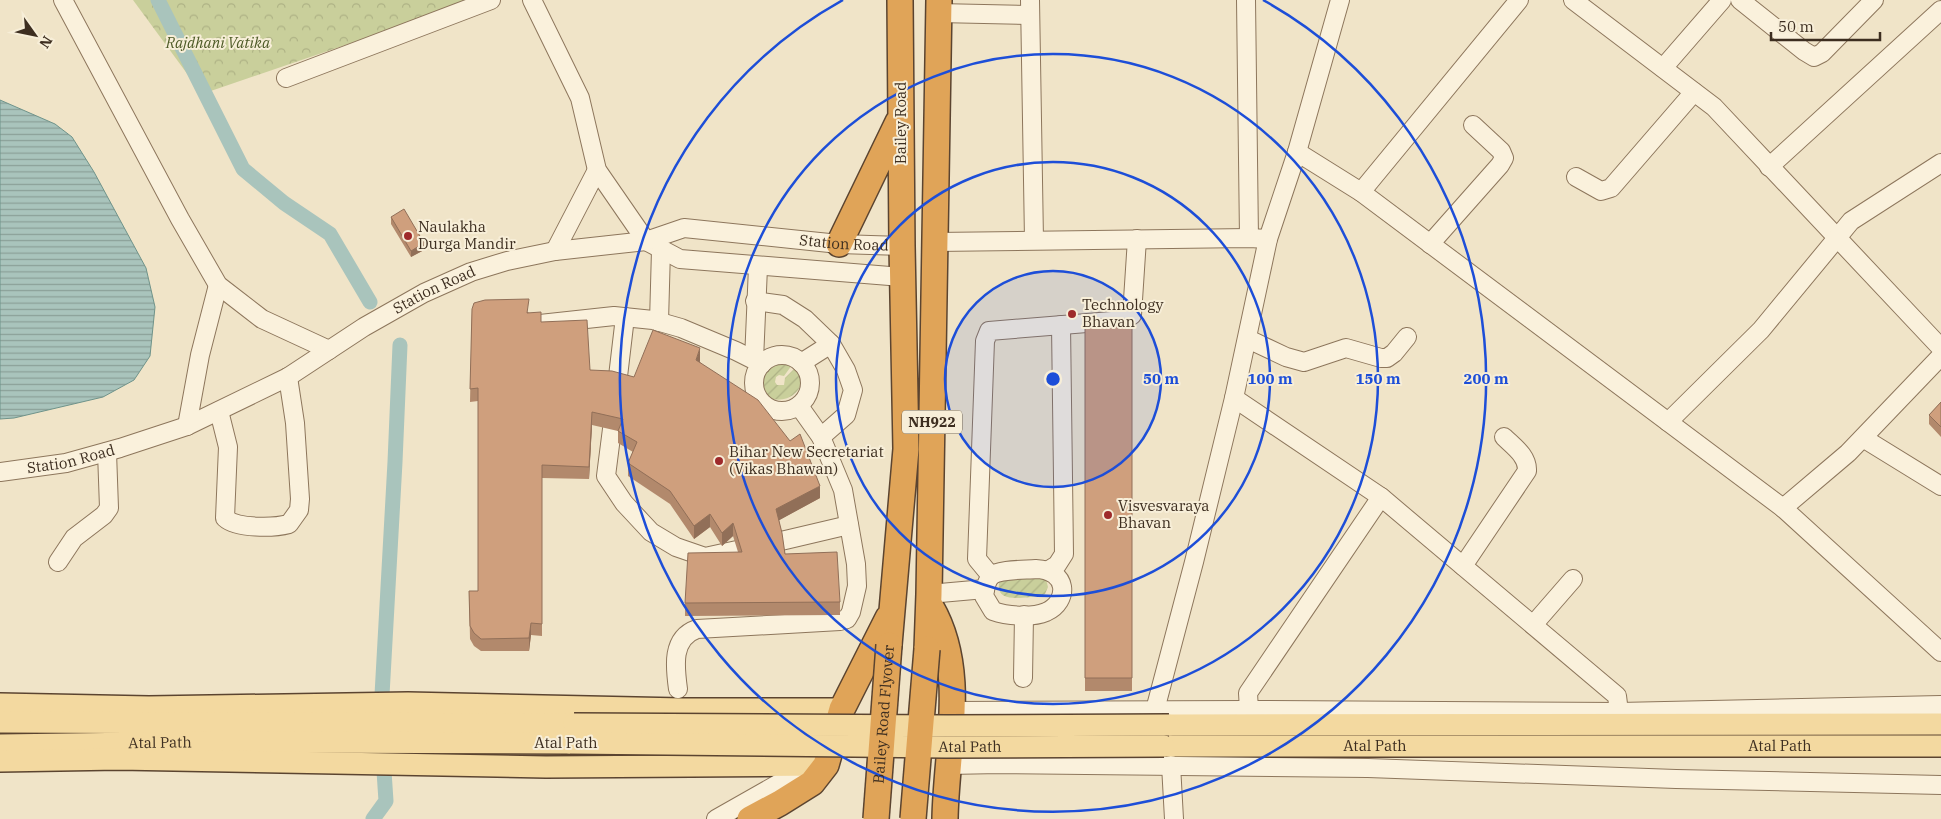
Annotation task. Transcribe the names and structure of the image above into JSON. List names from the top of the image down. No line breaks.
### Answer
{"streets":{"highway":["Bailey Road","NH922","Bailey Road Flyover"],"main road":["Atal Path"],"street":["Station Road"]},"crossings":[["Bailey Road","Station Road"],["Bailey Road","NH922"],["Station Road","NH922"],["NH922","Bailey Road Flyover"]],"parks":["Rajdhani Vatika"],"places":["Naulakha Durga Mandir","Technology Bhavan","Bihar New Secretariat (Vikas Bhawan)","Visvesvaraya Bhavan"],"scale_bar":"50 m","north":"bottom right","rings":["50 m","100 m","150 m","200 m"]}
